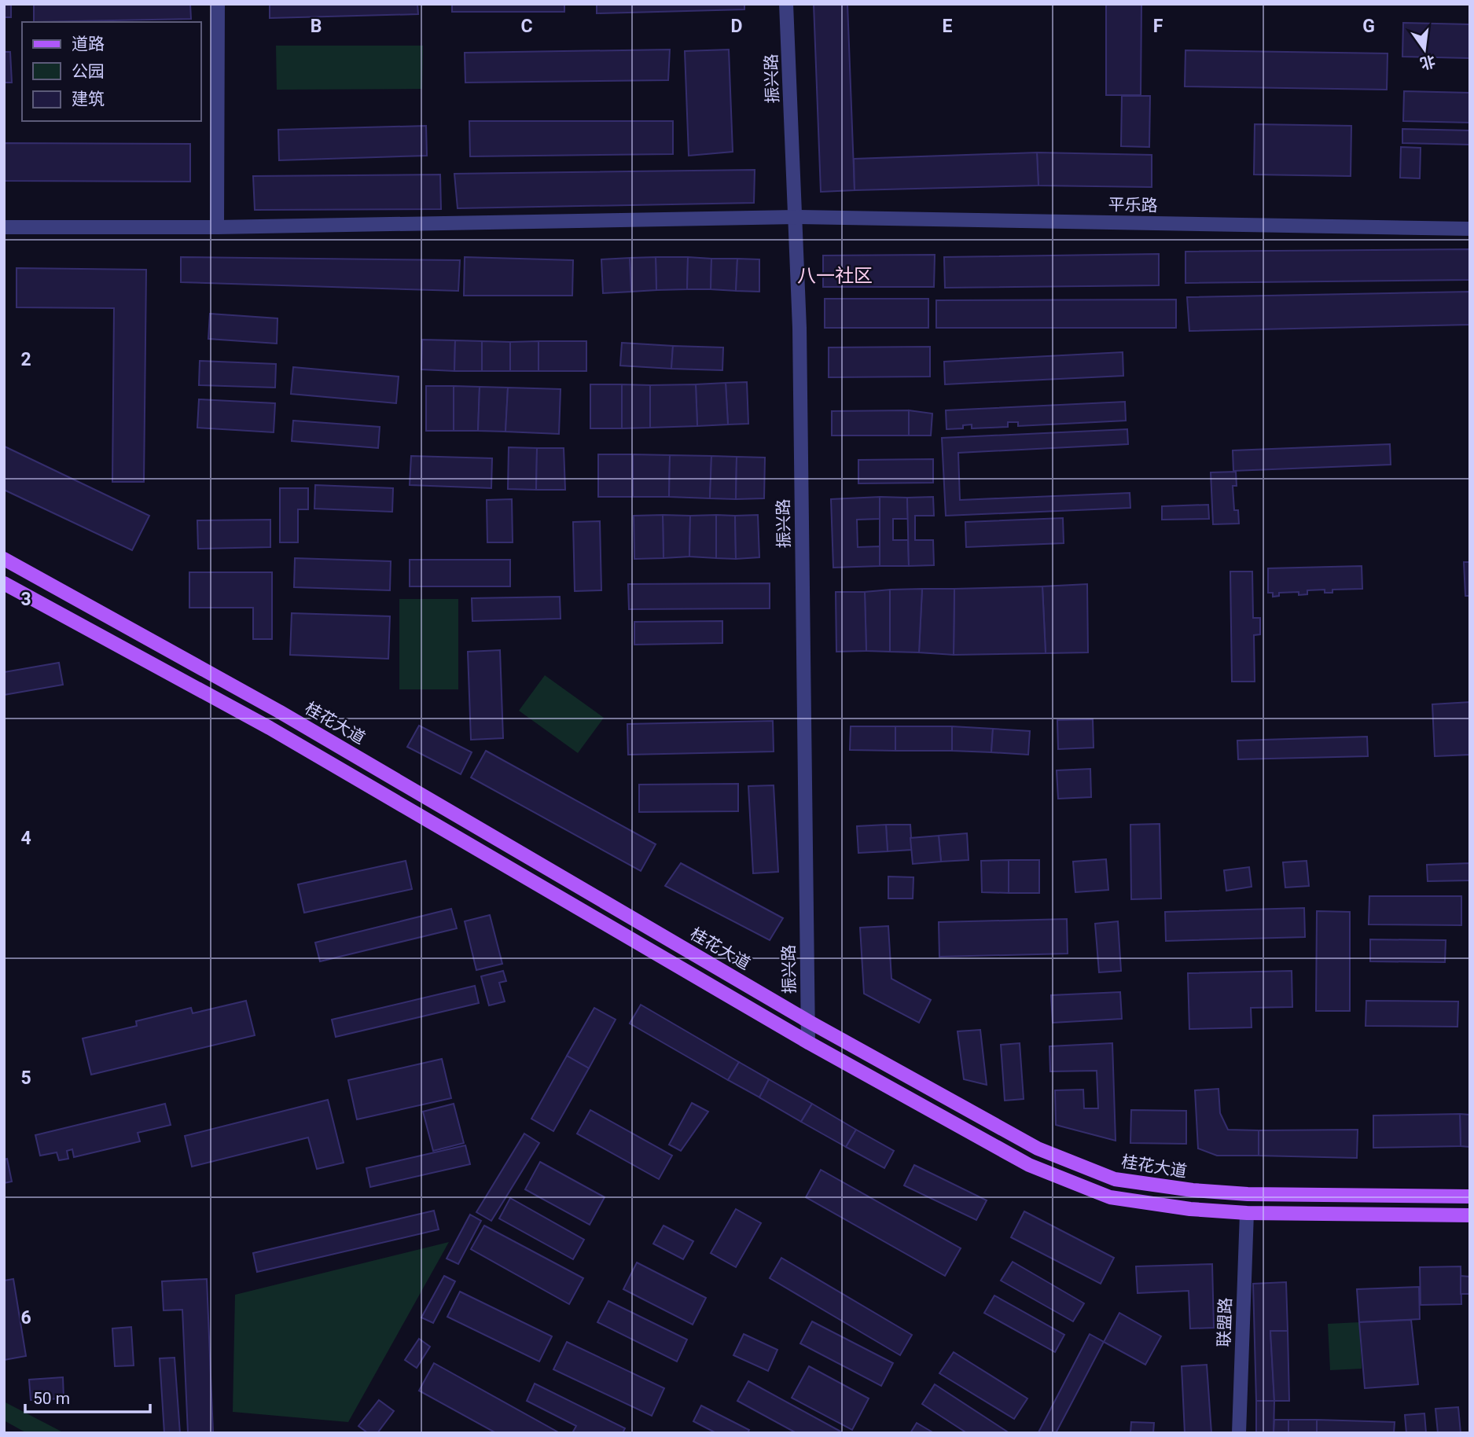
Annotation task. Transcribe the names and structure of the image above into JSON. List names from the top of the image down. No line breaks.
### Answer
{"streets":{"main road":["桂花大道"],"street":["振兴路","平乐路","联盟路"]},"crossings":[["振兴路","平乐路"],["振兴路","桂花大道"]],"districts":["八一社区"],"legend":["道路","公园","建筑"],"scale_bar":"50 m","north":"bottom","grid":{"columns":["B","C","D","E","F","G"],"rows":["2","3","4","5","6"]}}
